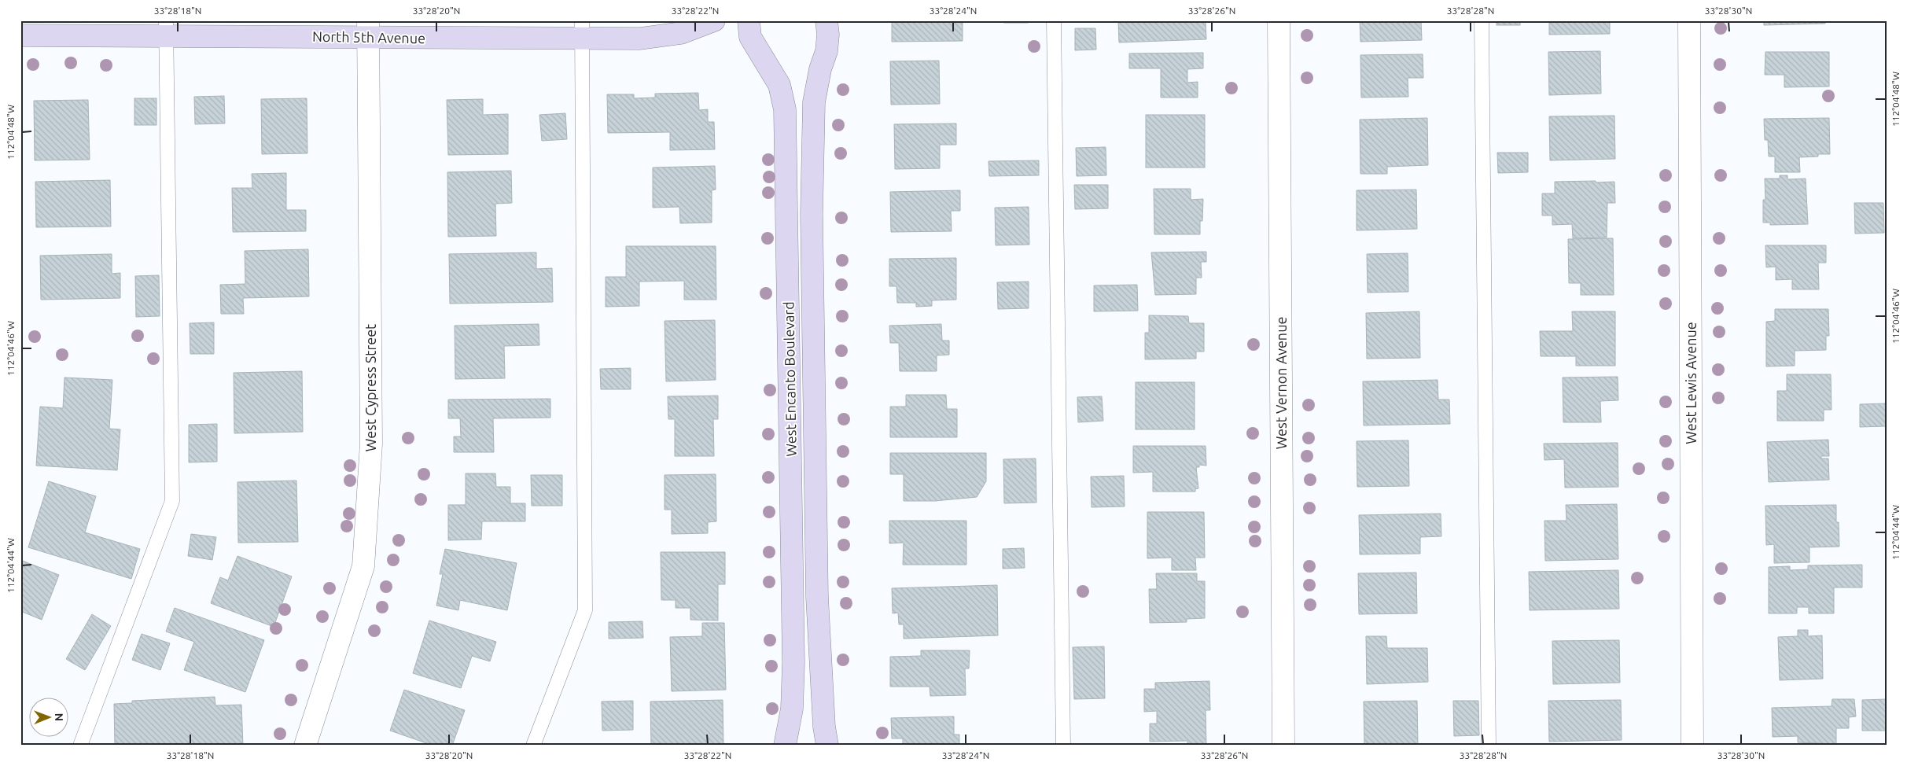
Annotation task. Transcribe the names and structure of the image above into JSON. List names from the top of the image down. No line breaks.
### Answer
{"streets":{"street":["North 5th Avenue","West Encanto Boulevard","West Vernon Avenue","West Lewis Avenue","West Cypress Street"]},"crossings":[["North 5th Avenue","West Cypress Street"]],"north":"right","coordinates":["33°28'18\"N","33°28'20\"N","33°28'22\"N","33°28'24\"N","33°28'26\"N","33°28'28\"N","33°28'30\"N","112°04'48\"W","112°04'46\"W","112°04'44\"W"]}
